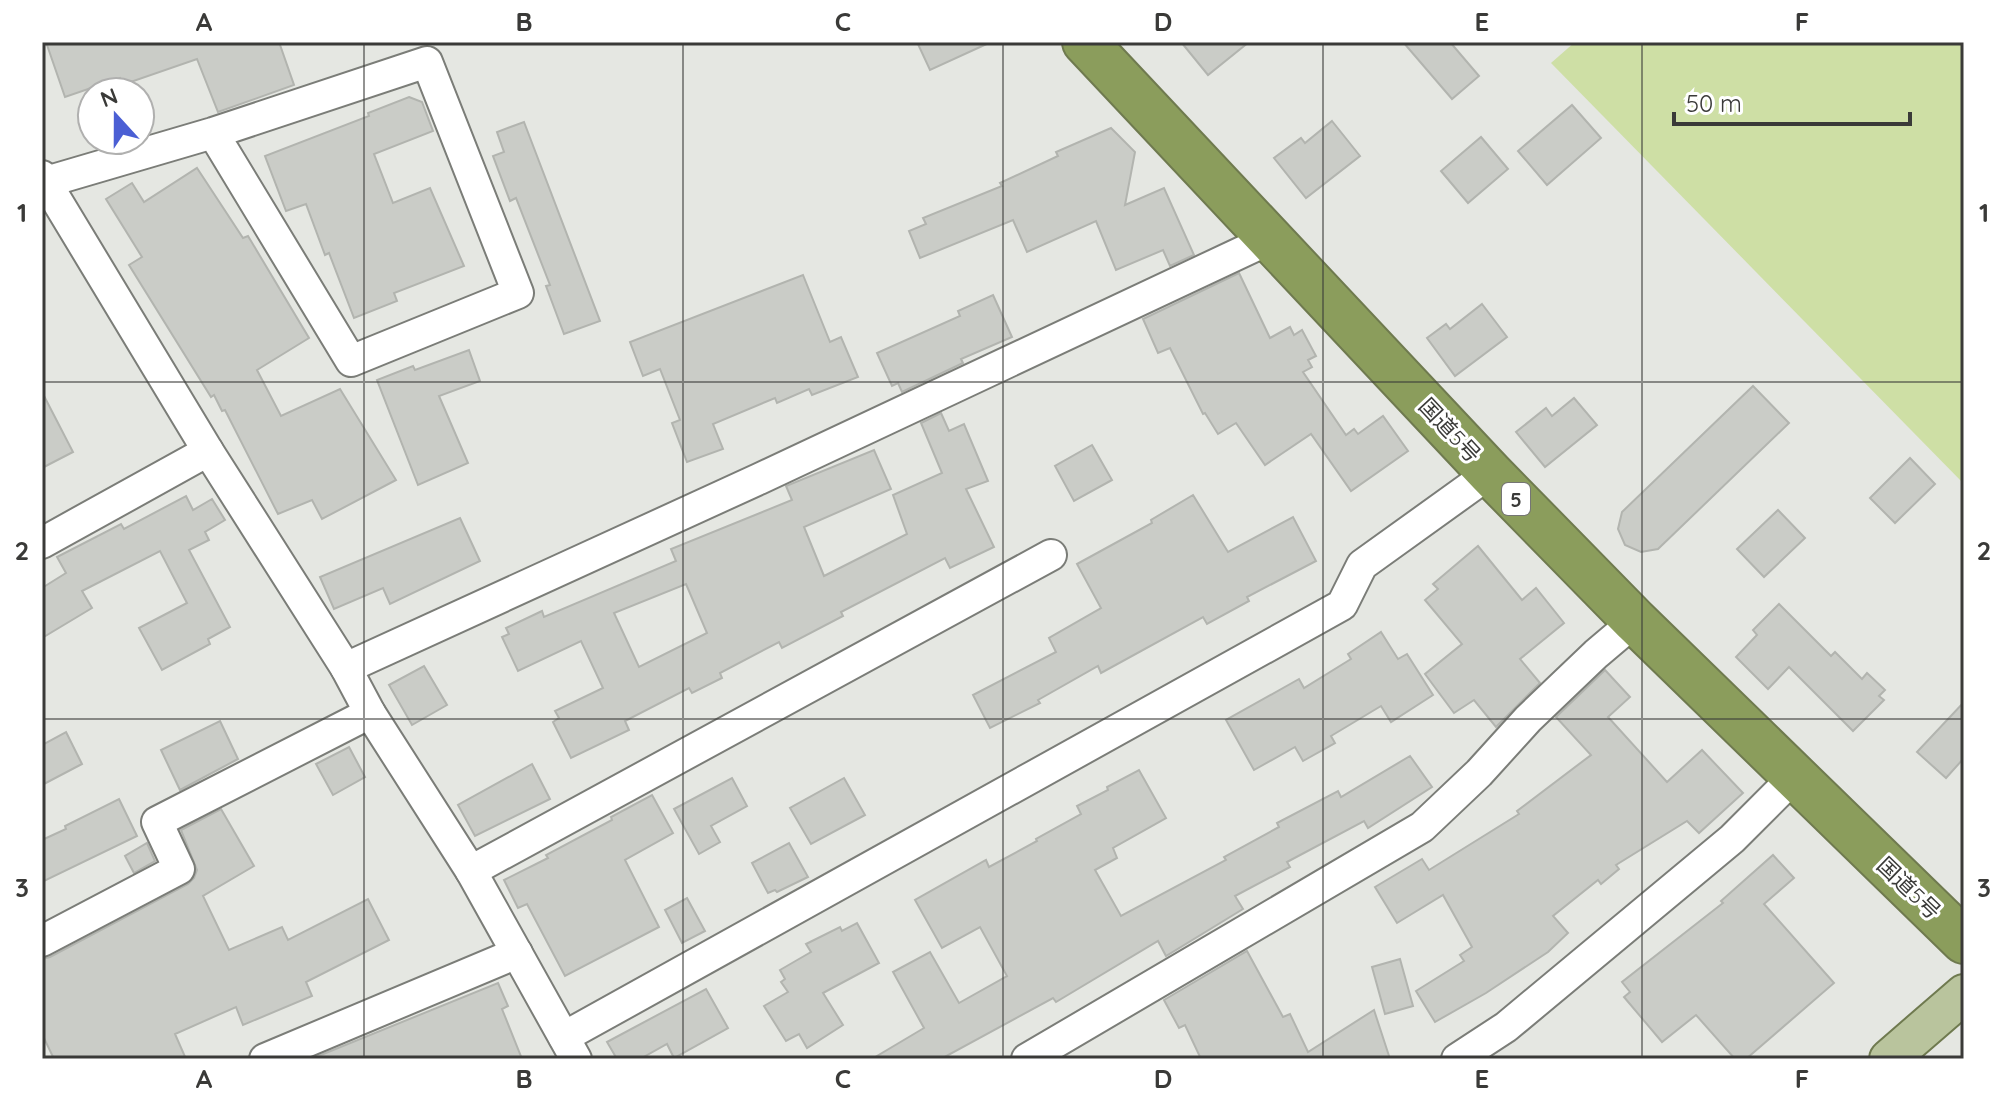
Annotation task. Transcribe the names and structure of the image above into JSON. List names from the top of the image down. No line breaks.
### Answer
{"streets":{"highway":["国道5号","5"]},"scale_bar":"50 m","north":"top","grid":{"columns":["A","B","C","D","E","F"],"rows":["1","2","3"]}}
